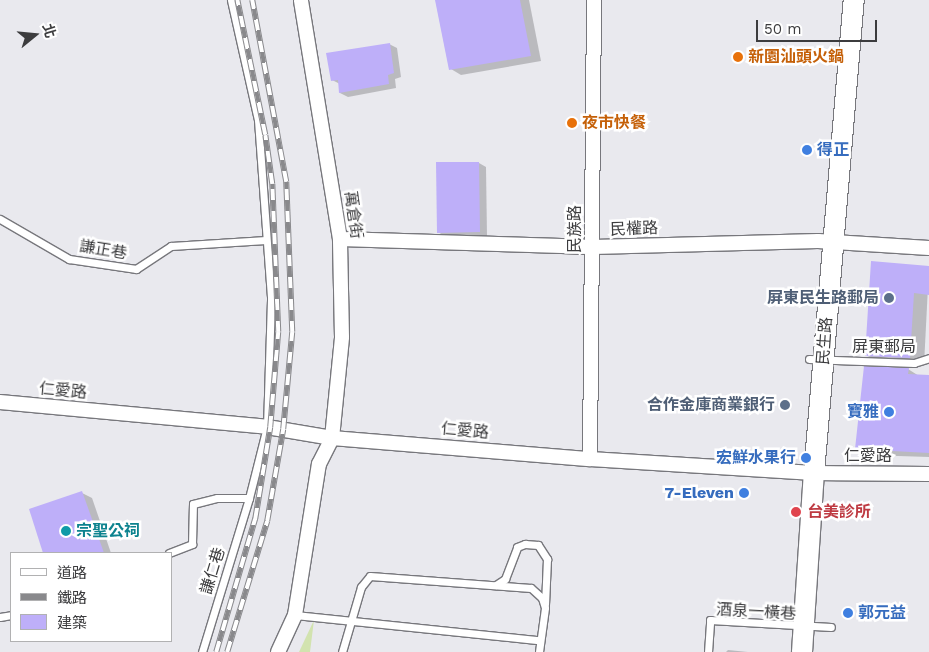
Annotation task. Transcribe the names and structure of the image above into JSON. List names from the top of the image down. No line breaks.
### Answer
{"streets":{"street":["萬倉街","民族路","民權路","民生路","仁愛路"],"lane":["謙正巷","屏東郵局","謙仁巷","酒泉一橫巷"]},"crossings":[["萬倉街","民權路"],["萬倉街","仁愛路"],["民族路","民權路"],["民族路","仁愛路"],["民權路","民生路"],["民生路","屏東郵局"],["民生路","仁愛路"],["民生路","酒泉一橫巷"],["仁愛路","謙仁巷"]],"places":["新園汕頭火鍋","夜市快餐","得正","屏東民生路郵局","合作金庫商業銀行","寶雅","宏鮮水果行","7-Eleven","台美診所","宗聖公祠","郭元益"],"legend":["道路","鐵路","建築"],"scale_bar":"50 m","north":"right"}
